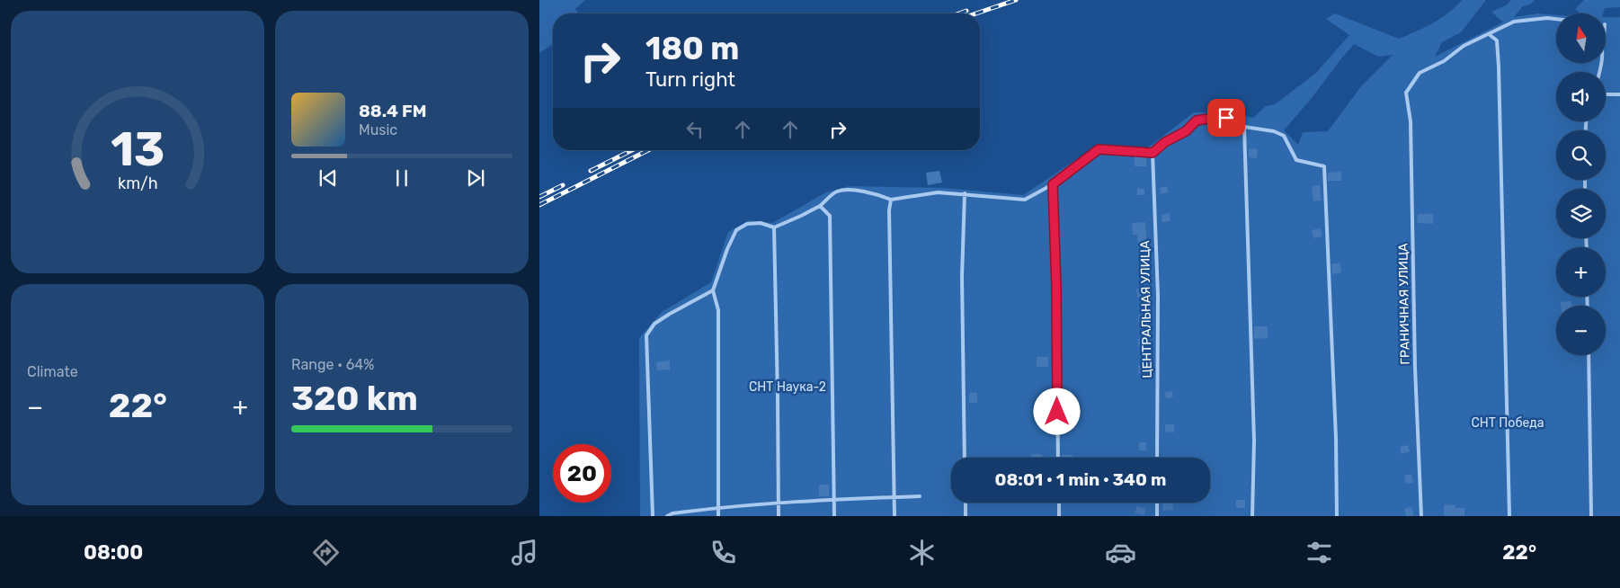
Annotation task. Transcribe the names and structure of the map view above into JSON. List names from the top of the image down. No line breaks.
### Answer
{"streets":{"lane":["ГРАНИЧНАЯ УЛИЦА","ЦЕНТРАЛЬНАЯ УЛИЦА"]},"parks":["СНТ Наука-2","СНТ Победа"],"north":"top","page":{"map_buttons":["+","−"],"turn":["180 m","Turn right"],"song":["88.4 FM","Music"],"tile":["Climate",["Range · 64%","320 km"]],"heat":["−","22°","+"],"limit":"20","trip":"08:01 · 1 min · 340 m","tabs":["08:00","22°"],"gauge":["13","km/h"]}}
